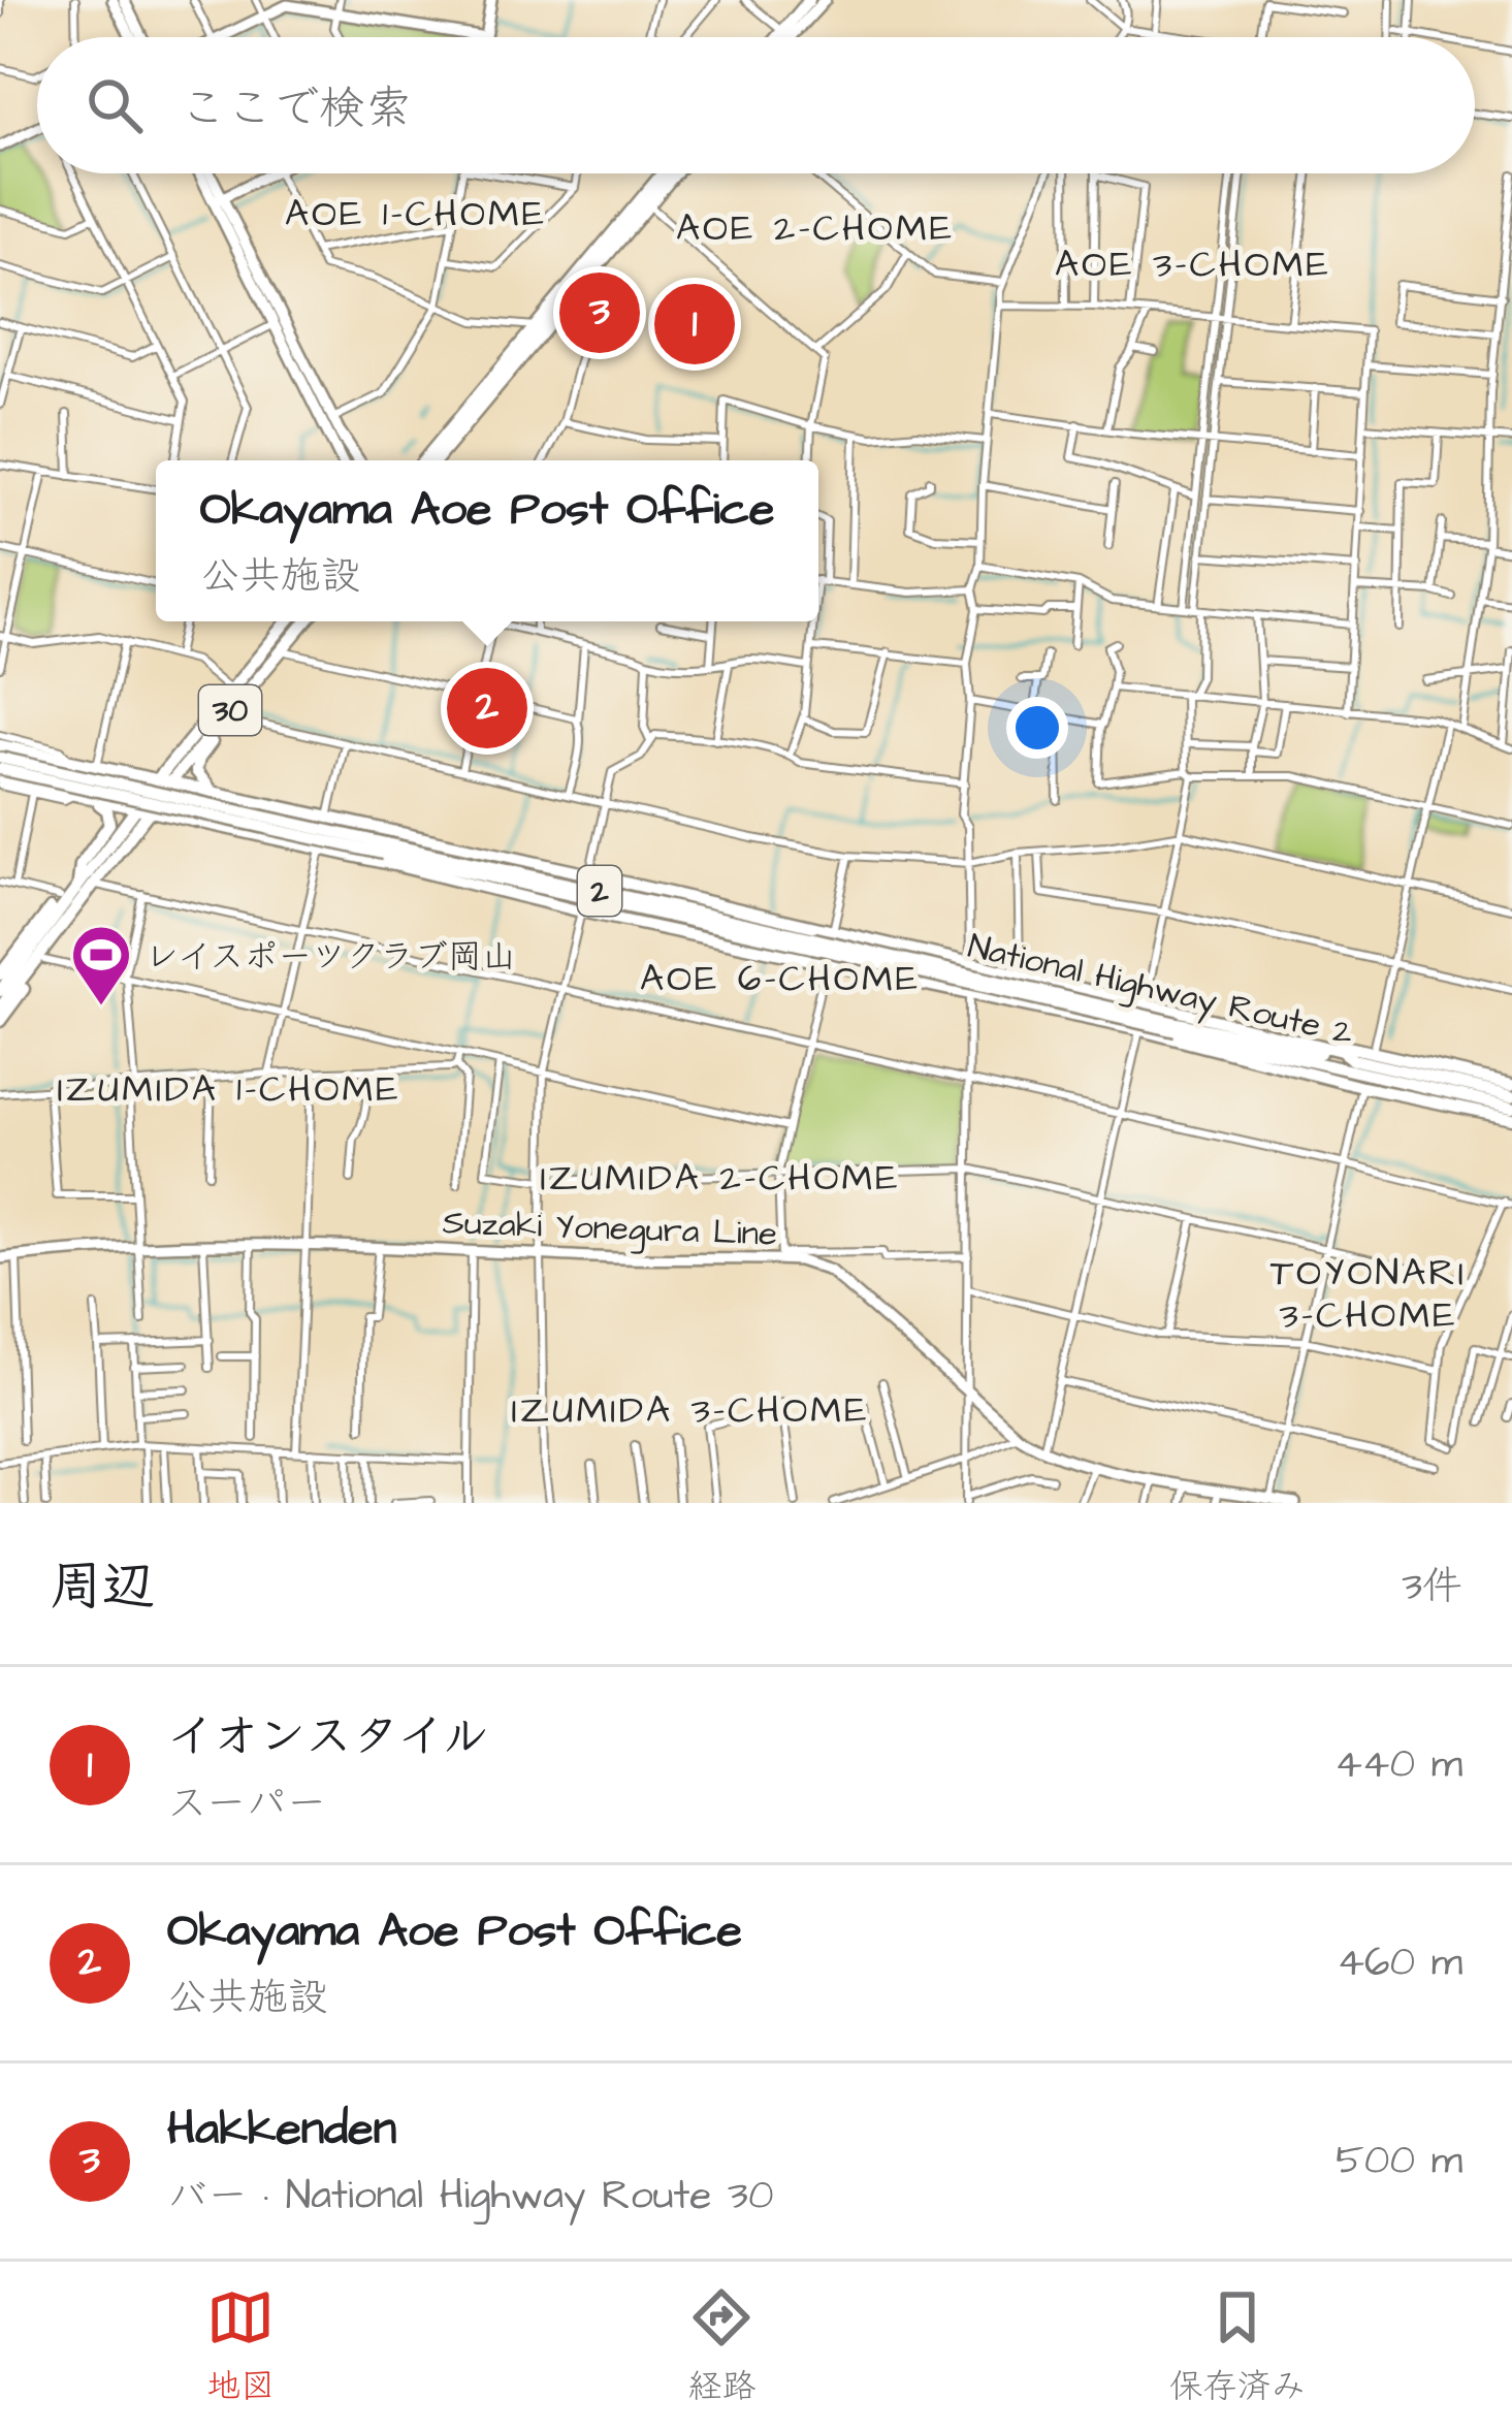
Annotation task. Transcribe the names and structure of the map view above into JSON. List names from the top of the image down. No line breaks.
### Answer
{"streets":{"highway":["30","2","National Highway Route 2"],"main road":["Suzaki Yonegura Line"]},"districts":["AOE 1-CHOME","AOE 2-CHOME","AOE 3-CHOME","AOE 6-CHOME","IZUMIDA 1-CHOME","IZUMIDA 2-CHOME","TOYONARI 3-CHOME","IZUMIDA 3-CHOME"],"places":{"sports":["レイスポーツクラブ岡山"]},"page":{"search":"ここで検索","pins":["3","1","2"],"popup":["Okayama Aoe Post Office","公共施設"],"heading":["周辺","3件"],"list":[{"mark":"1","name":"イオンスタイル","note":"スーパー","value":"440 m"},{"mark":"2","name":"Okayama Aoe Post Office","note":"公共施設","value":"460 m"},{"mark":"3","name":"Hakkenden","note":"バー · National Highway Route 30","value":"500 m"}],"nav":["地図","経路","保存済み"]}}
